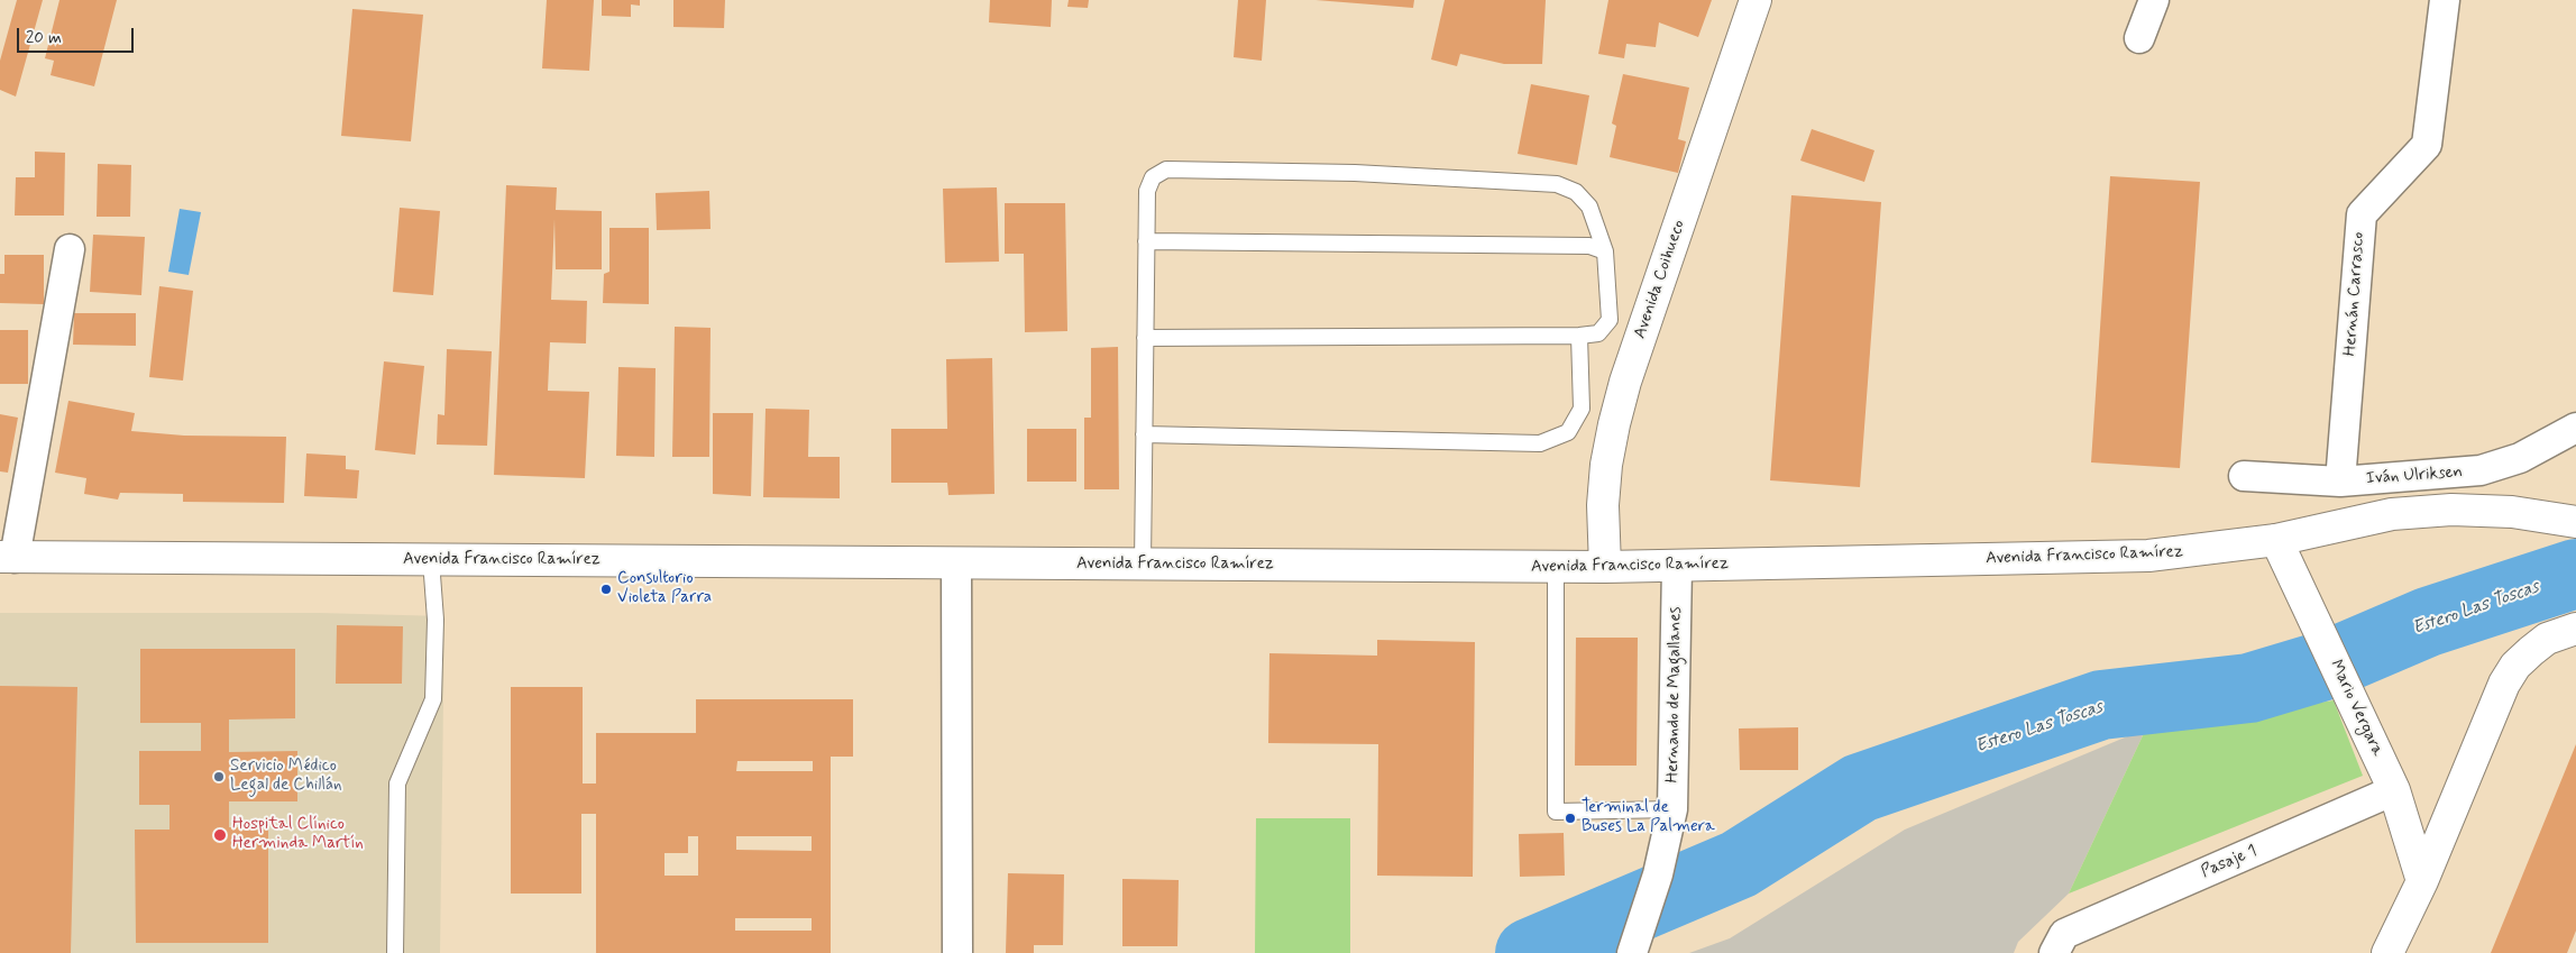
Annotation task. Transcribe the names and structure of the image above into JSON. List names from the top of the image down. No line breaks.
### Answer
{"streets":{"main road":["Avenida Coihueco","Avenida Francisco Ramírez","Mario Vergara"],"street":["Hernán Carrasco","Iván Ulriksen","Hernando de Magallanes","Pasaje 1"]},"crossings":[["Avenida Coihueco","Avenida Francisco Ramírez"],["Hernán Carrasco","Iván Ulriksen"],["Avenida Francisco Ramírez","Hernando de Magallanes"],["Avenida Francisco Ramírez","Mario Vergara"],["Mario Vergara","Pasaje 1"]],"water":["Estero Las Toscas"],"places":["Consultorio Violeta Parra","Servicio Médico Legal de Chillán","Terminal de Buses La Palmera","Hospital Clínico Herminda Martín"],"scale_bar":"20 m"}
